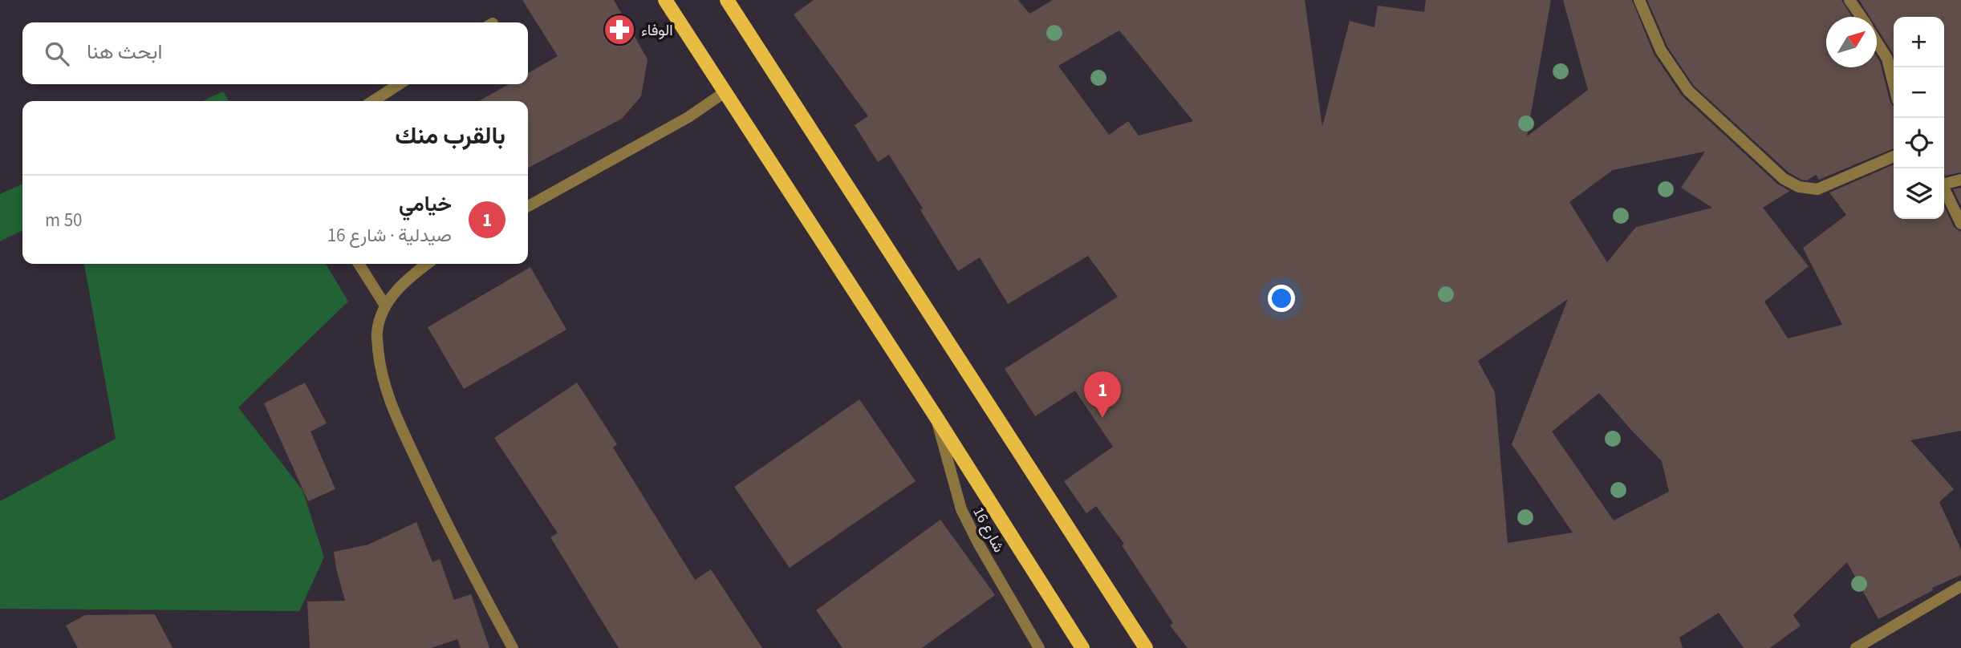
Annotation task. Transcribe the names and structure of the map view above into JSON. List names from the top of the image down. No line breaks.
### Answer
{"streets":{"street":["شارع 16"]},"places":{"pharmacy":["الوفاء"]},"north":"top right","page":{"map_buttons":["+","−"],"search":"ابحث هنا","heading":"بالقرب منك","list":[{"mark":"1","name":"خيامي","note":"صيدلية · شارع 16","value":"50 m"}],"pins":"1"}}
